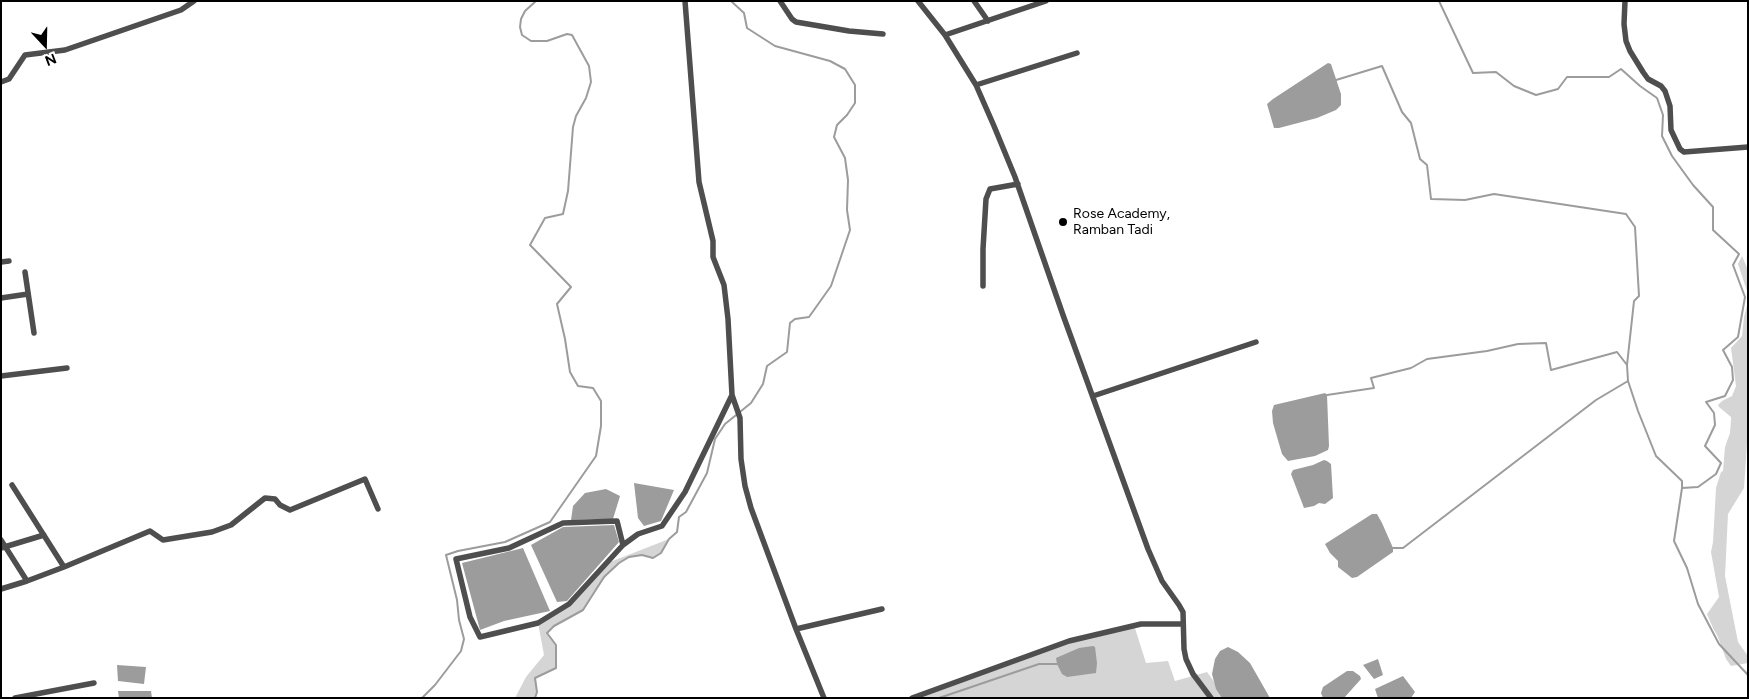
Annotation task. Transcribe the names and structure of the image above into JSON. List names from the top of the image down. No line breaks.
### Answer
{"places":["Rose Academy, Ramban Tadi"],"north":"bottom"}
